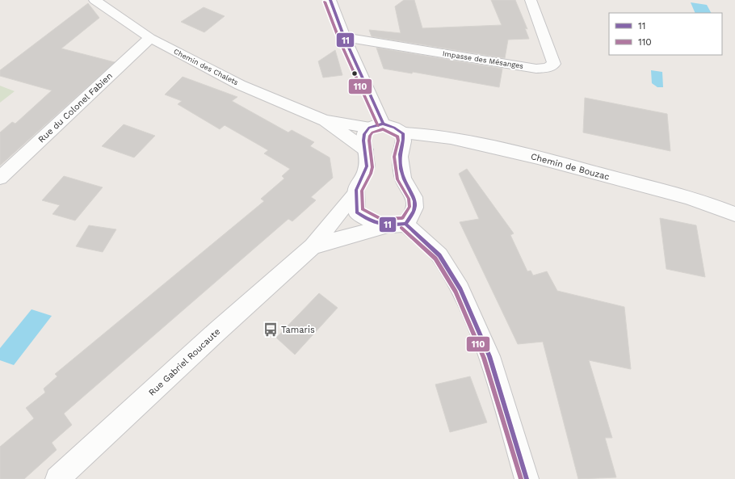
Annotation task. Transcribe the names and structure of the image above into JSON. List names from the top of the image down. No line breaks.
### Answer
{"streets":{"street":["Impasse des Mésanges","Chemin des Chalets","Rue du Colonel Fabien","Chemin de Bouzac","Rue Gabriel Roucaute"]},"crossings":[["Chemin des Chalets","Rue du Colonel Fabien"],["Chemin des Chalets","Chemin de Bouzac"]],"places":{"bus stop":["Tamaris"]},"lines":["transit line 11","transit line 110"],"legend":["11","110"]}
